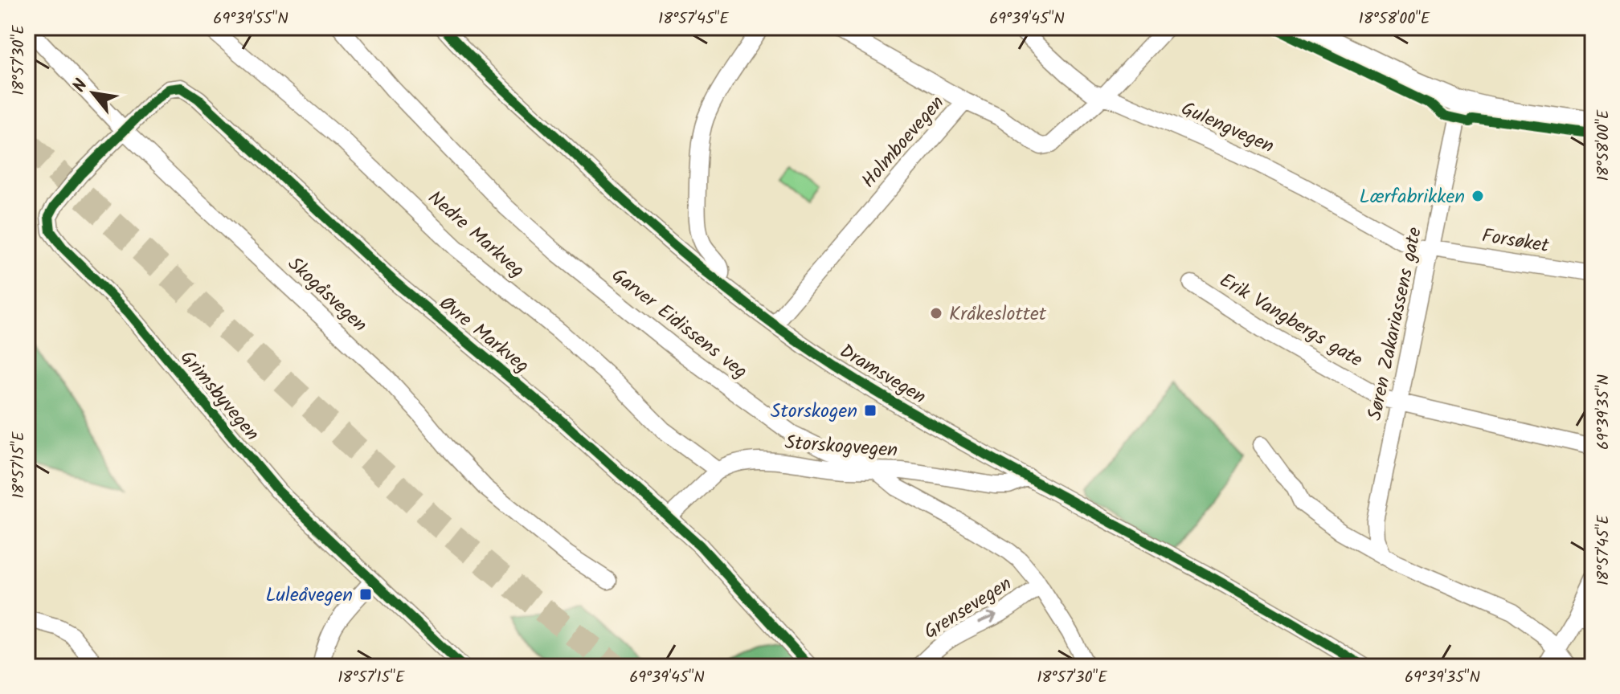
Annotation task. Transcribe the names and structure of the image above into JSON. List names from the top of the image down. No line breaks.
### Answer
{"streets":{"street":["Gulengvegen","Holmboevegen","Nedre Markveg","Forsøket","Skogåsvegen","Erik Vangbergs gate","Garver Eidissens veg","Søren Zakariassens gate","Øvre Markveg","Dramsvegen","Grimsbyvegen","Storskogvegen","Grensevegen"]},"crossings":[["Gulengvegen","Holmboevegen"],["Gulengvegen","Forsøket"],["Gulengvegen","Søren Zakariassens gate"],["Holmboevegen","Dramsvegen"],["Nedre Markveg","Storskogvegen"],["Forsøket","Søren Zakariassens gate"],["Skogåsvegen","Øvre Markveg"],["Skogåsvegen","Grimsbyvegen"],["Erik Vangbergs gate","Søren Zakariassens gate"],["Garver Eidissens veg","Storskogvegen"],["Garver Eidissens veg","Grensevegen"],["Øvre Markveg","Grimsbyvegen"],["Øvre Markveg","Storskogvegen"],["Dramsvegen","Storskogvegen"]],"one_way":["Grensevegen"],"places":{"other":["Lærfabrikken","Kråkeslottet"],"transit":["Storskogen","Luleåvegen"]},"north":"top left","coordinates":["69°39'55\"N","18°57'45\"E","69°39'45\"N","18°58'00\"E","18°57'30\"E","69°39'35\"N","18°57'15\"E"]}
